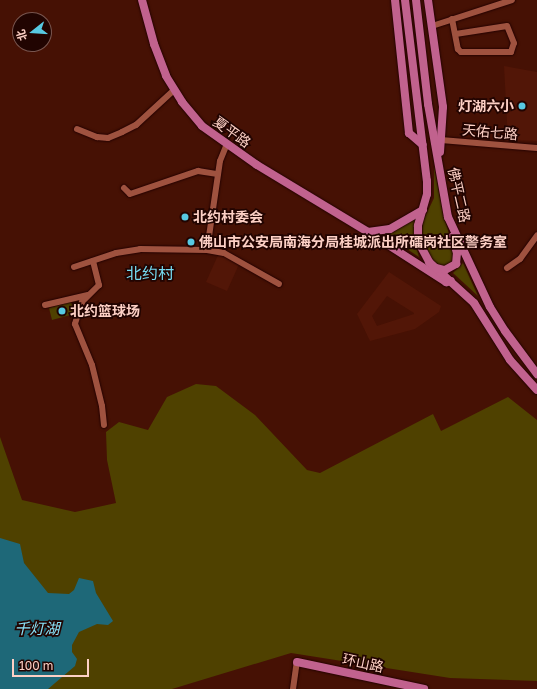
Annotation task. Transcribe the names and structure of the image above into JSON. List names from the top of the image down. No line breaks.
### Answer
{"streets":{"main road":["夏平路","佛平二路","环山路"],"street":["天佑七路"]},"districts":["北约村"],"water":["千灯湖"],"places":["灯湖六小","北约村委会","佛山市公安局南海分局桂城派出所礌岗社区警务室","北约篮球场"],"scale_bar":"100 m","north":"left"}
